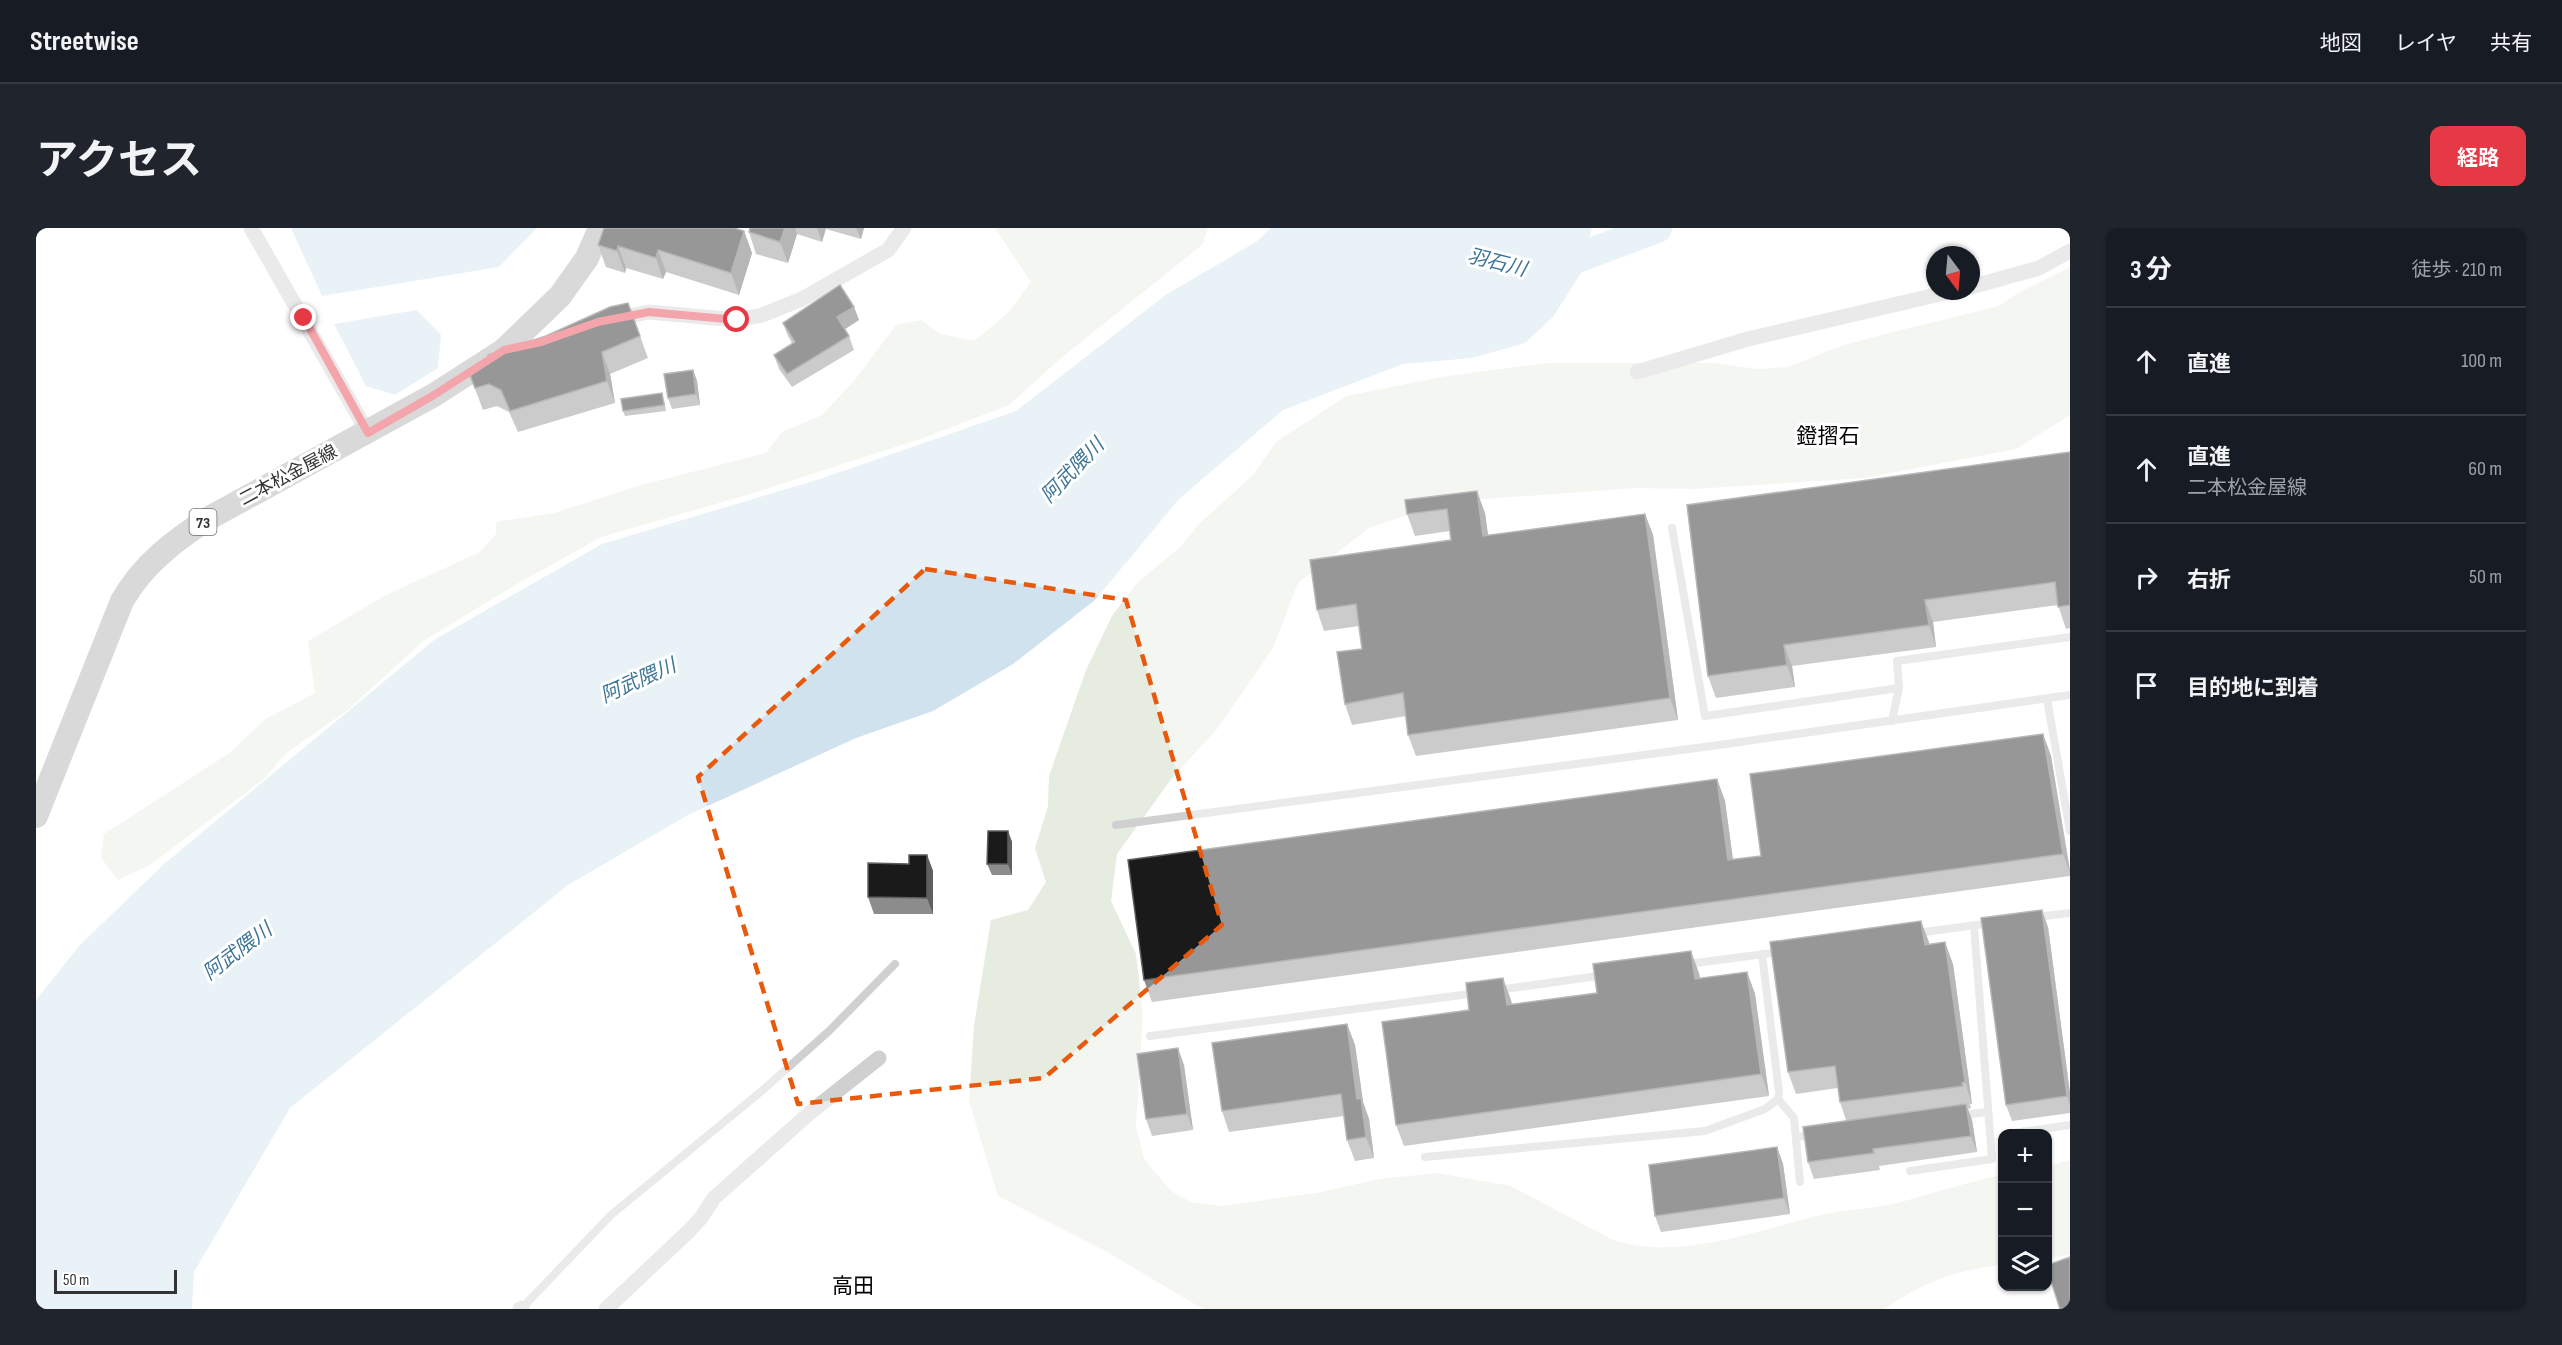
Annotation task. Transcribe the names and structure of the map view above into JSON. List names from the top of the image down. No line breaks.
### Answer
{"streets":{"main road":["二本松金屋線","73"]},"districts":["鐙摺石","高田"],"water":["羽石川","阿武隈川"],"scale_bar":"50 m","north":"bottom","page":{"header":"Streetwise","nav":["地図","レイヤ","共有"],"title":"アクセス","buttons":"経路","heading":["3 分","徒歩 · 210 m"],"list":[["直進","100 m"],["直進","二本松金屋線","60 m"],["右折","50 m"],"目的地に到着"],"map_buttons":["+","−"],"scale":"50 m"}}
